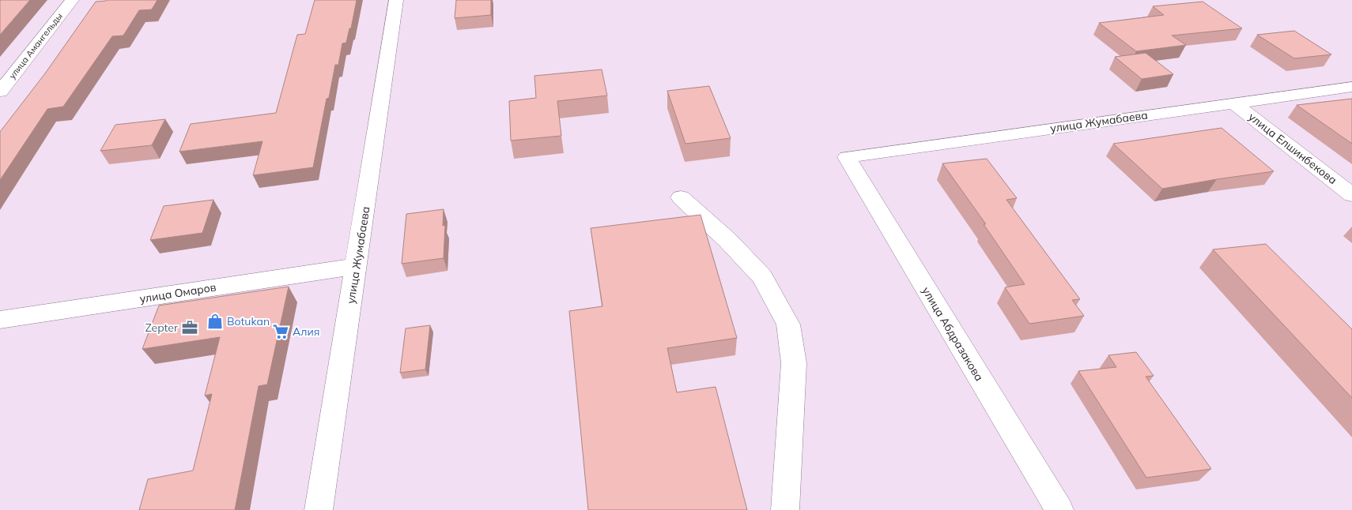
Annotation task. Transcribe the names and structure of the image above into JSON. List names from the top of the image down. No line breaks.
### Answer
{"streets":{"street":["улица Амангельды","улица Жумабаева","улица Елшинбекова","улица Омаров","улица Абдразакова"]},"crossings":[["улица Жумабаева","улица Елшинбекова"],["улица Жумабаева","улица Омаров"],["улица Жумабаева","улица Абдразакова"]],"places":{"shop":["Botukan"],"office":["Zepter"],"supermarket":["Алия"]}}
